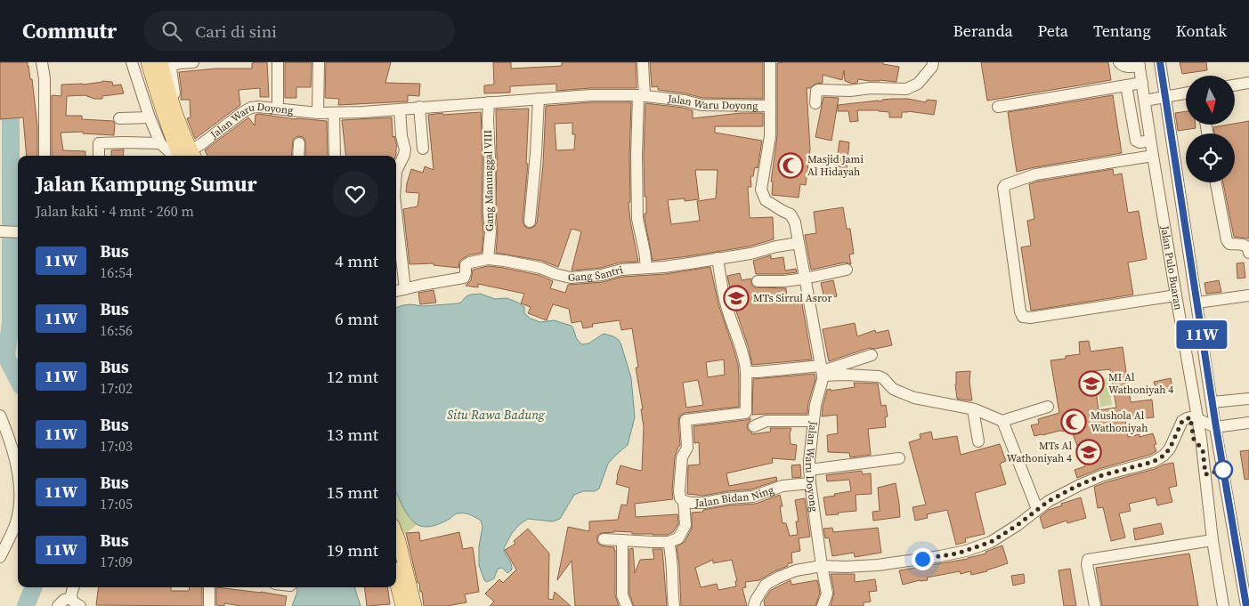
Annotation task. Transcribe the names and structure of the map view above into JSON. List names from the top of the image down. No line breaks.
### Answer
{"streets":{"street":["Jalan Waru Doyong","Gang Manunggal VIII","Jalan Pulo Buaran","Gang Santri","Jalan Bidan Ning"]},"crossings":[["Jalan Waru Doyong","Gang Manunggal VIII"],["Jalan Waru Doyong","Gang Santri"],["Jalan Waru Doyong","Jalan Bidan Ning"],["Gang Manunggal VIII","Gang Santri"]],"water":["Situ Rawa Badung"],"places":{"mosque":["Masjid Jami Al Hidayah","Mushola Al Wathoniyah"],"school or university":["MTs Sirrul Asror","MI Al Wathoniyah 4","MTs Al Wathoniyah 4"]},"lines":["bus line 11W"],"north":"bottom","page":{"header":"Commutr","search":"Cari di sini","nav":["Beranda","Peta","Tentang","Kontak"],"on_map":"11W","heading":["Jalan Kampung Sumur","Jalan kaki · 4 mnt · 260 m"],"list":[{"mark":"11W","name":"Bus","note":"16:54","value":"4 mnt"},{"mark":"11W","name":"Bus","note":"16:56","value":"6 mnt"},{"mark":"11W","name":"Bus","note":"17:02","value":"12 mnt"},{"mark":"11W","name":"Bus","note":"17:03","value":"13 mnt"},{"mark":"11W","name":"Bus","note":"17:05","value":"15 mnt"},{"mark":"11W","name":"Bus","note":"17:09","value":"19 mnt"}]}}
